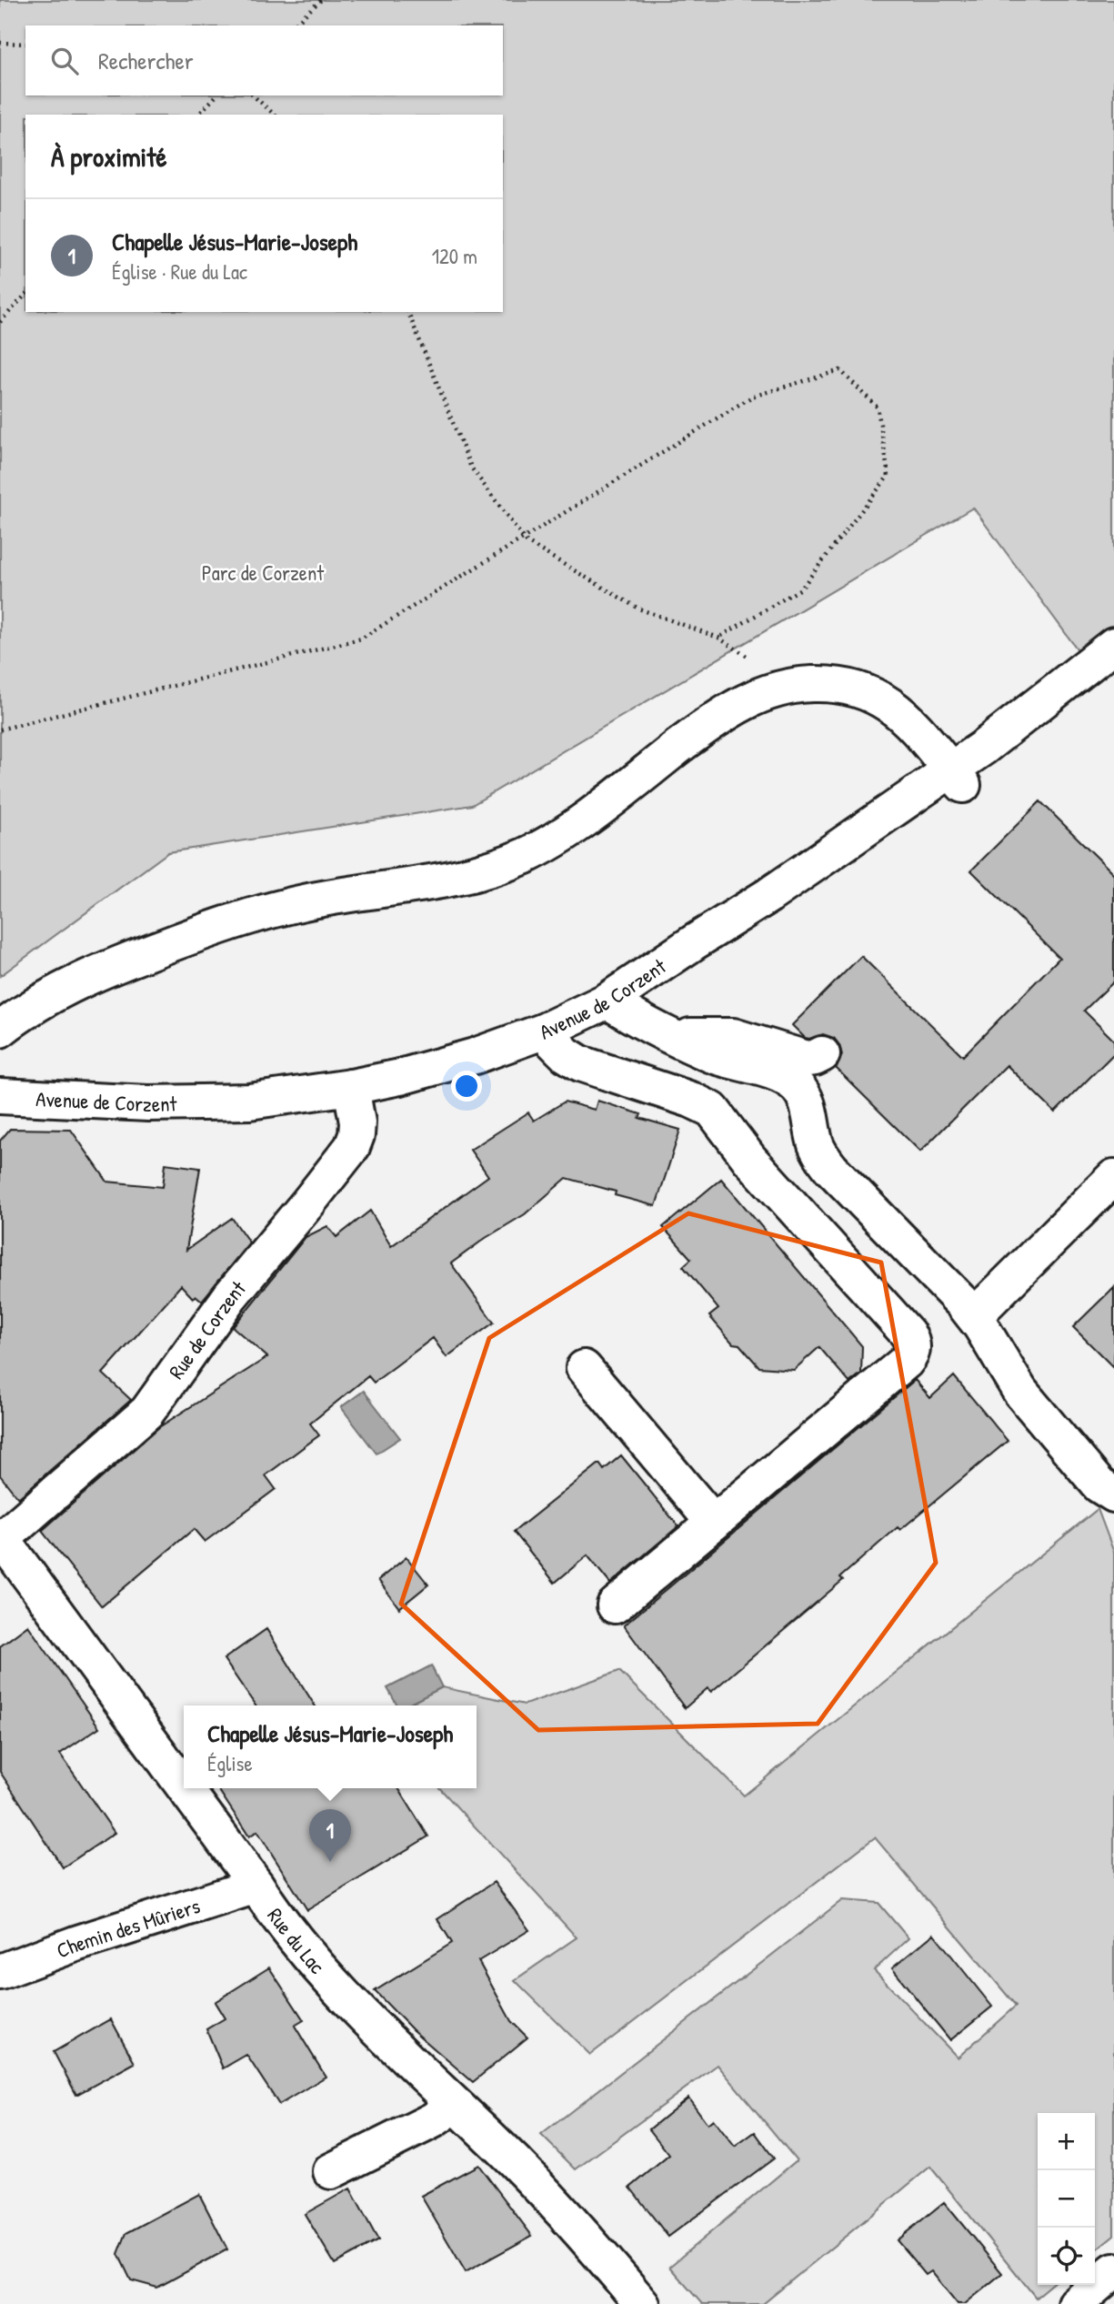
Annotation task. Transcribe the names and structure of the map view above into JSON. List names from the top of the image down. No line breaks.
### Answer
{"streets":{"street":["Avenue de Corzent","Rue de Corzent","Chemin des Mûriers","Rue du Lac"]},"crossings":[["Avenue de Corzent","Rue de Corzent"],["Rue de Corzent","Rue du Lac"],["Chemin des Mûriers","Rue du Lac"]],"parks":["Parc de Corzent"],"page":{"search":"Rechercher","heading":"À proximité","list":[{"mark":"1","name":"Chapelle Jésus-Marie-Joseph","note":"Église · Rue du Lac","value":"120 m"}],"popup":["Chapelle Jésus-Marie-Joseph","Église"],"pins":"1","map_buttons":["+","−"]}}
